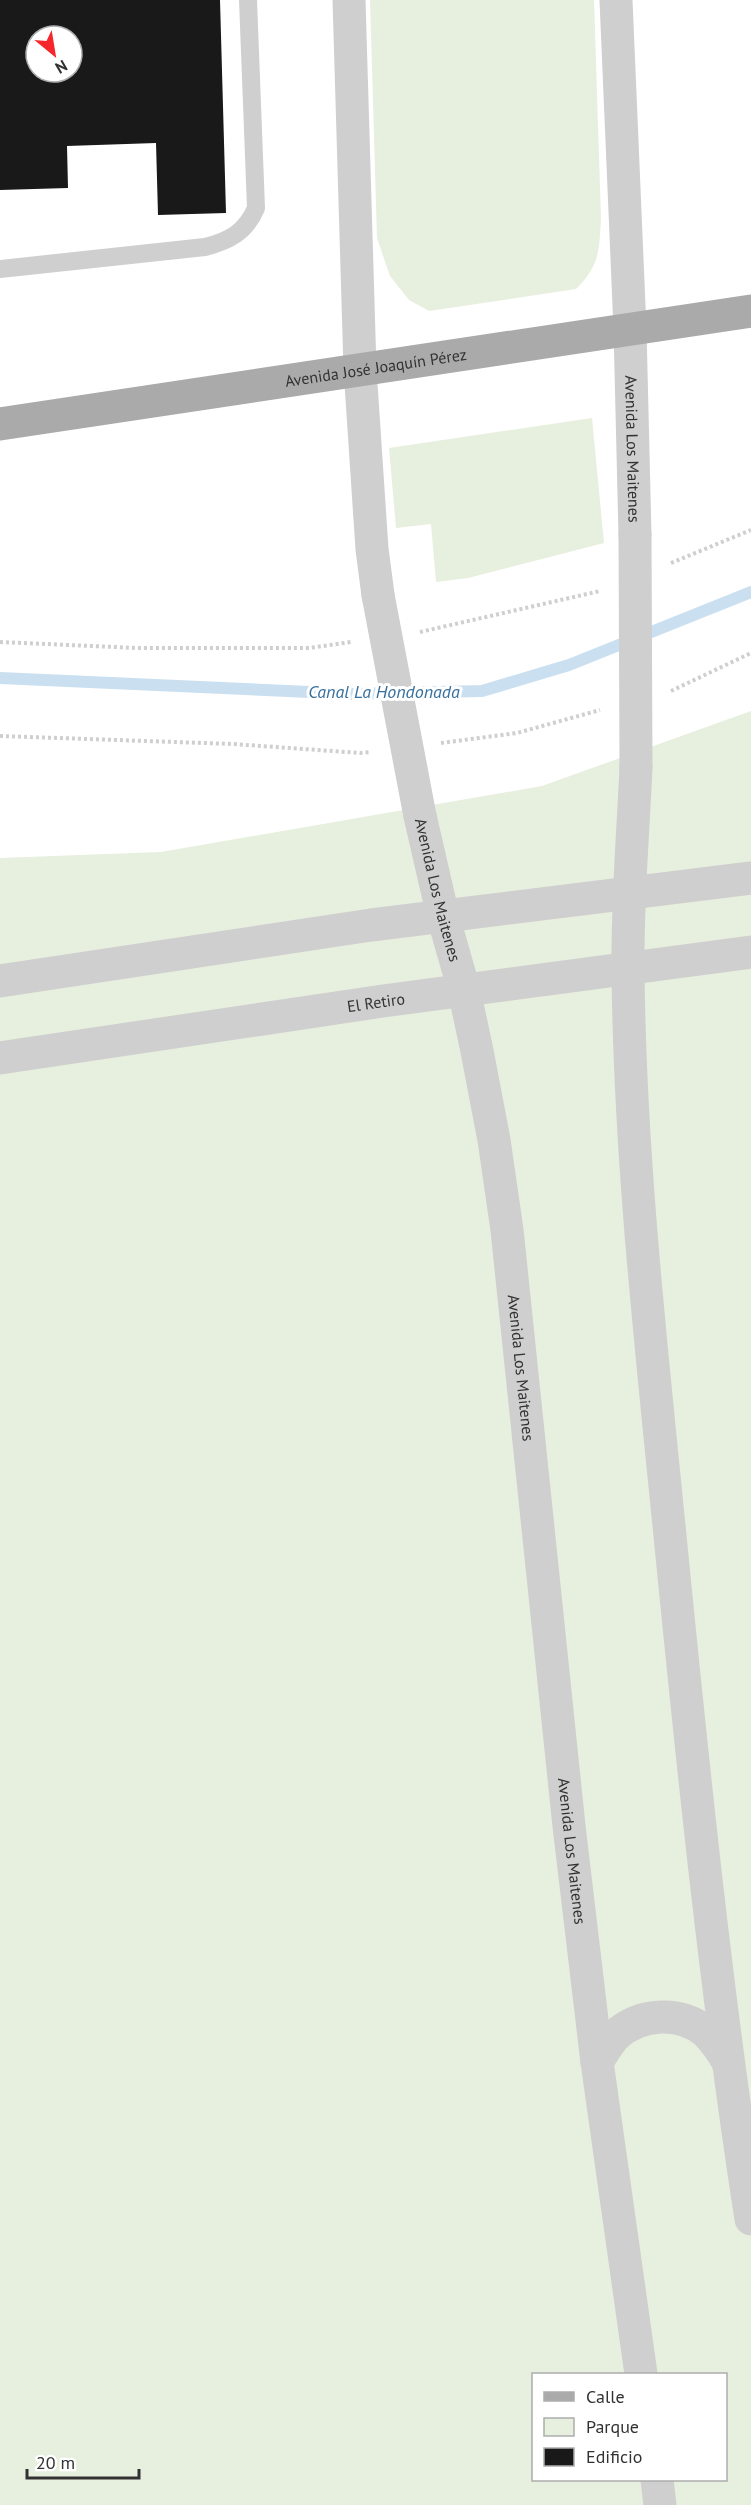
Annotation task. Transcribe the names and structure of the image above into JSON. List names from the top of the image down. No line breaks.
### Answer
{"streets":{"main road":["Avenida José Joaquín Pérez"],"street":["Avenida Los Maitenes","El Retiro"]},"crossings":[["Avenida José Joaquín Pérez","Avenida Los Maitenes"],["Avenida Los Maitenes","El Retiro"]],"water":["Canal La Hondonada"],"legend":["Calle","Parque","Edificio"],"scale_bar":"20 m","north":"bottom right"}
